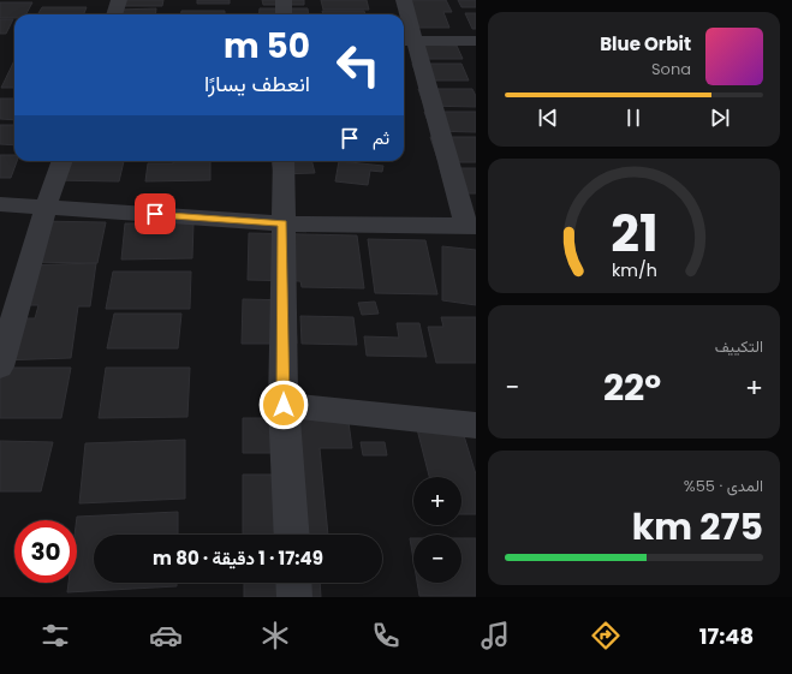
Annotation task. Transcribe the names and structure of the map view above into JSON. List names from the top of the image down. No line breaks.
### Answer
{"page":{"turn":["50 m","انعطف يسارًا"],"song":["Blue Orbit","Sona"],"then":"ثم","tile":["التكييف",["المدى · 55%","275 km"]],"heat":["−","22°","+"],"map_buttons":["+","−"],"limit":"30","trip":"17:49 · 1 دقيقة · 80 m","tabs":"17:48","gauge":["21","km/h"]}}
